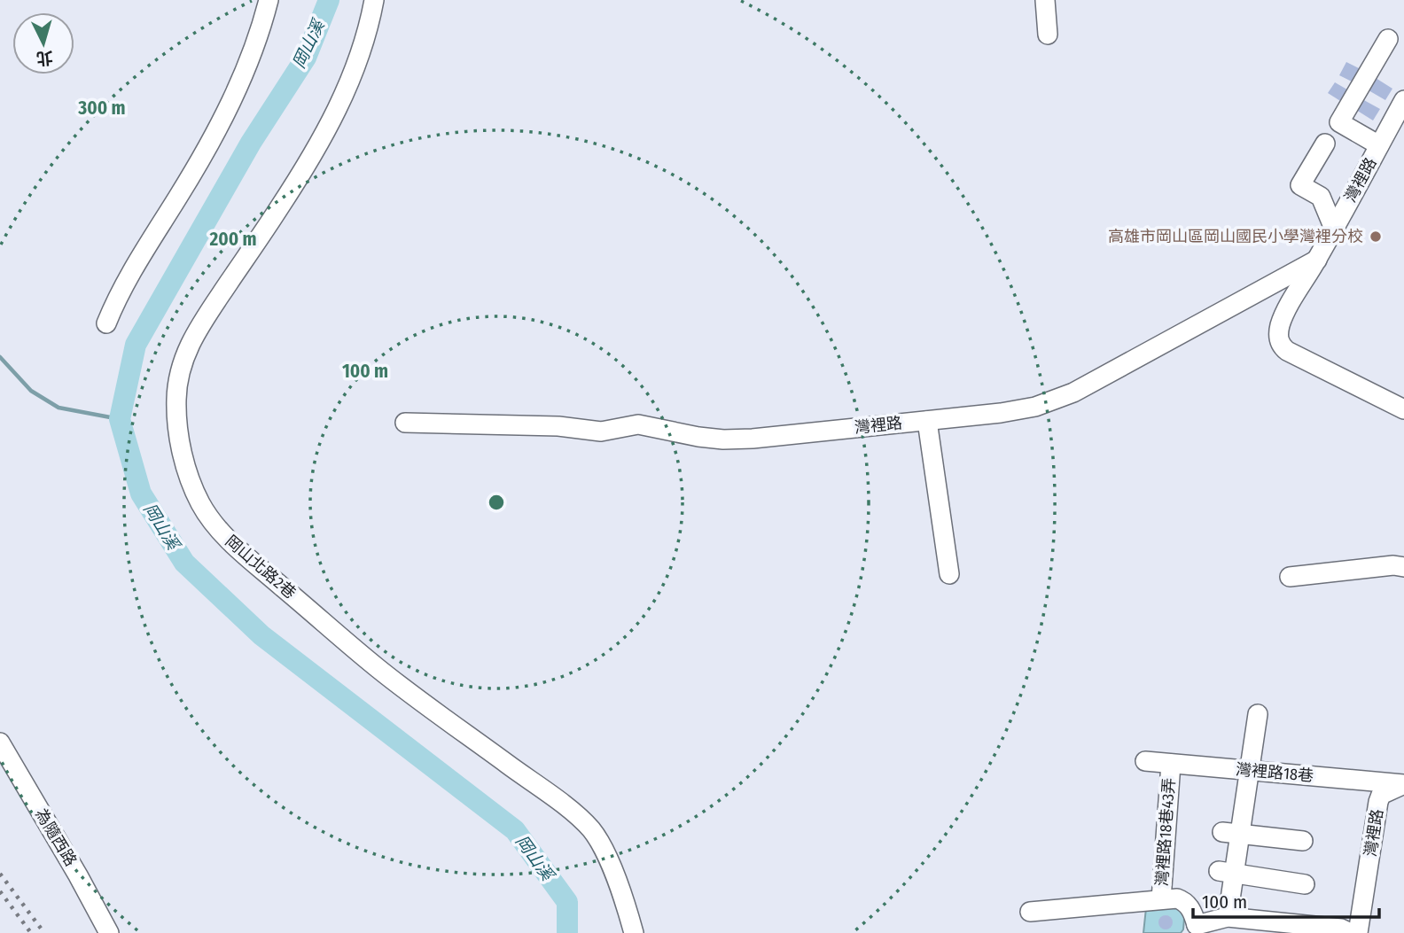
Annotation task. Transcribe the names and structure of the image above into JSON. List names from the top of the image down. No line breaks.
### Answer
{"streets":{"street":["灣裡路","岡山北路2巷","灣裡路18巷","灣裡路18巷43弄","為隨西路"]},"crossings":[["灣裡路","灣裡路18巷"],["灣裡路18巷","灣裡路18巷43弄"]],"water":["岡山溪"],"places":["高雄市岡山區岡山國民小學灣裡分校"],"scale_bar":"100 m","north":"bottom","rings":["300 m","200 m","100 m"]}
